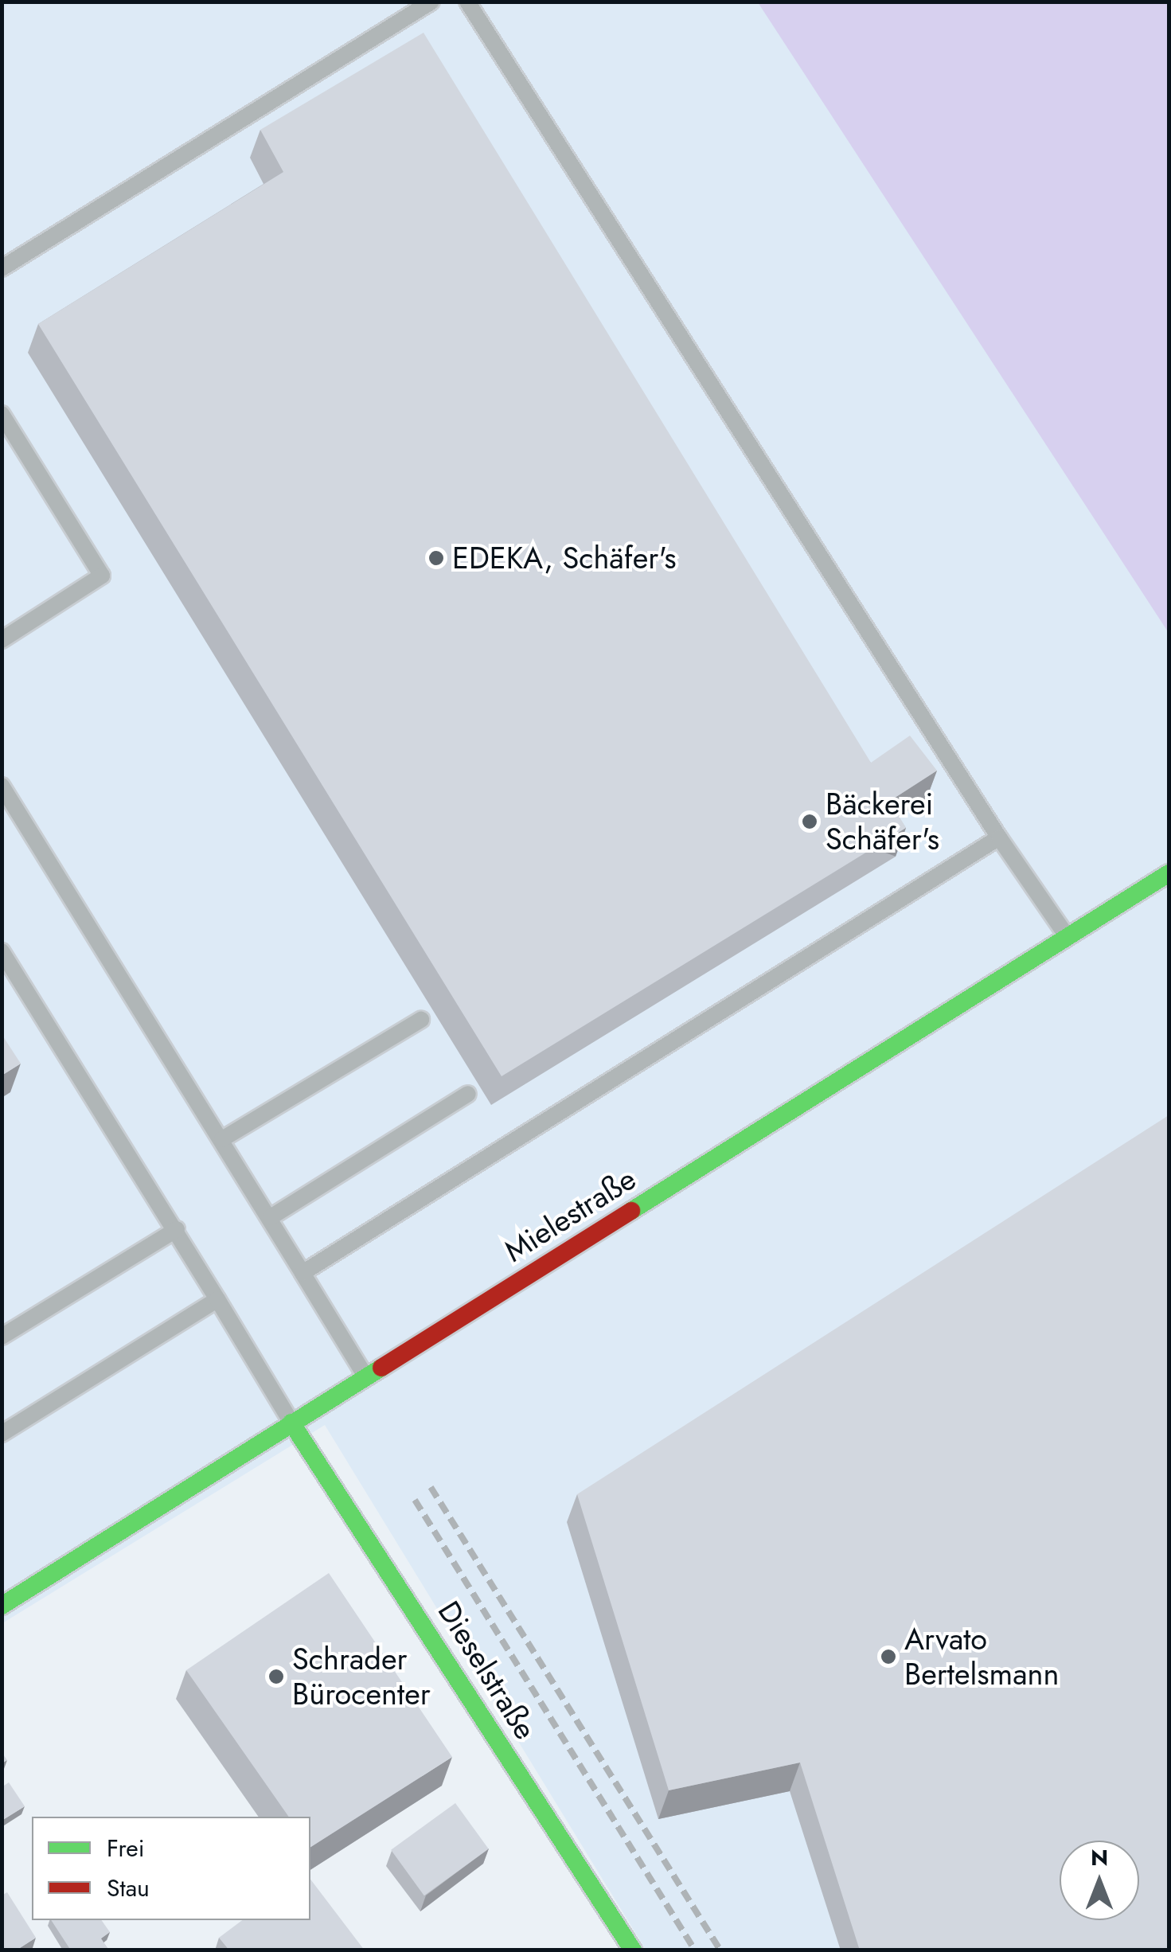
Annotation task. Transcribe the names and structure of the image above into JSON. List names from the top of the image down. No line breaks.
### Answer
{"streets":{"street":["Mielestraße","Dieselstraße"]},"crossings":[["Mielestraße","Dieselstraße"]],"places":["EDEKA, Schäfer's","Bäckerei Schäfer's","Arvato Bertelsmann","Schrader Bürocenter"],"legend":["Frei","Stau"],"north":"top"}
